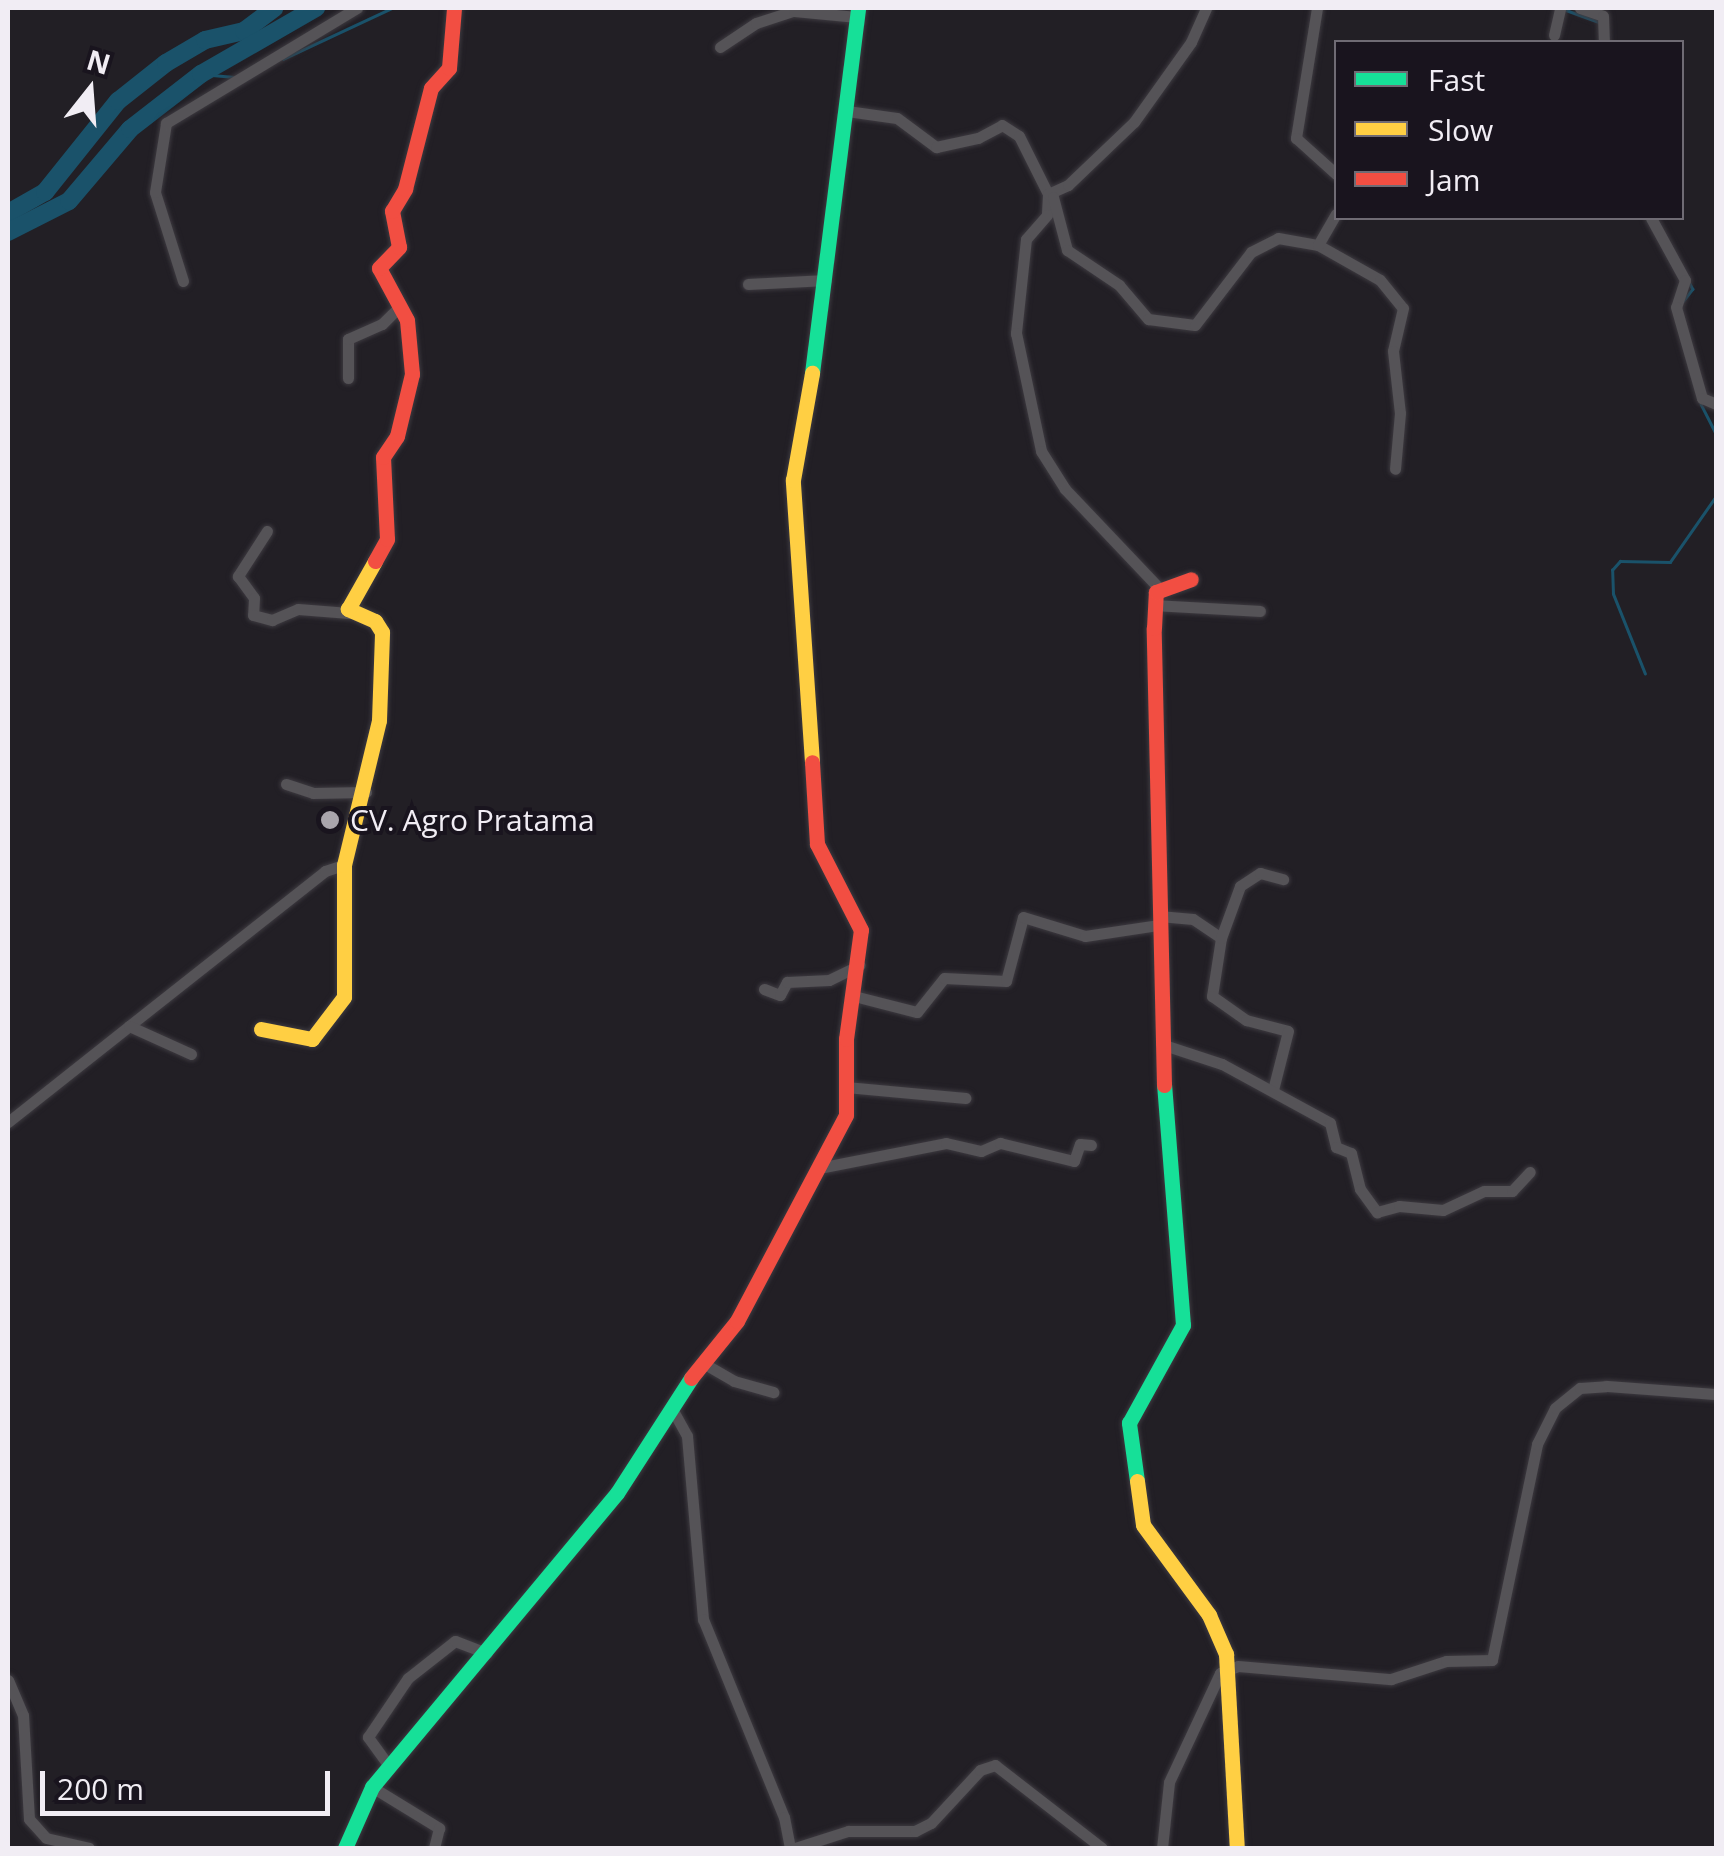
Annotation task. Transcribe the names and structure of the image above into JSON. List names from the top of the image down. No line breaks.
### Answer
{"places":["CV. Agro Pratama"],"legend":["Fast","Slow","Jam"],"scale_bar":"200 m","north":"top"}
